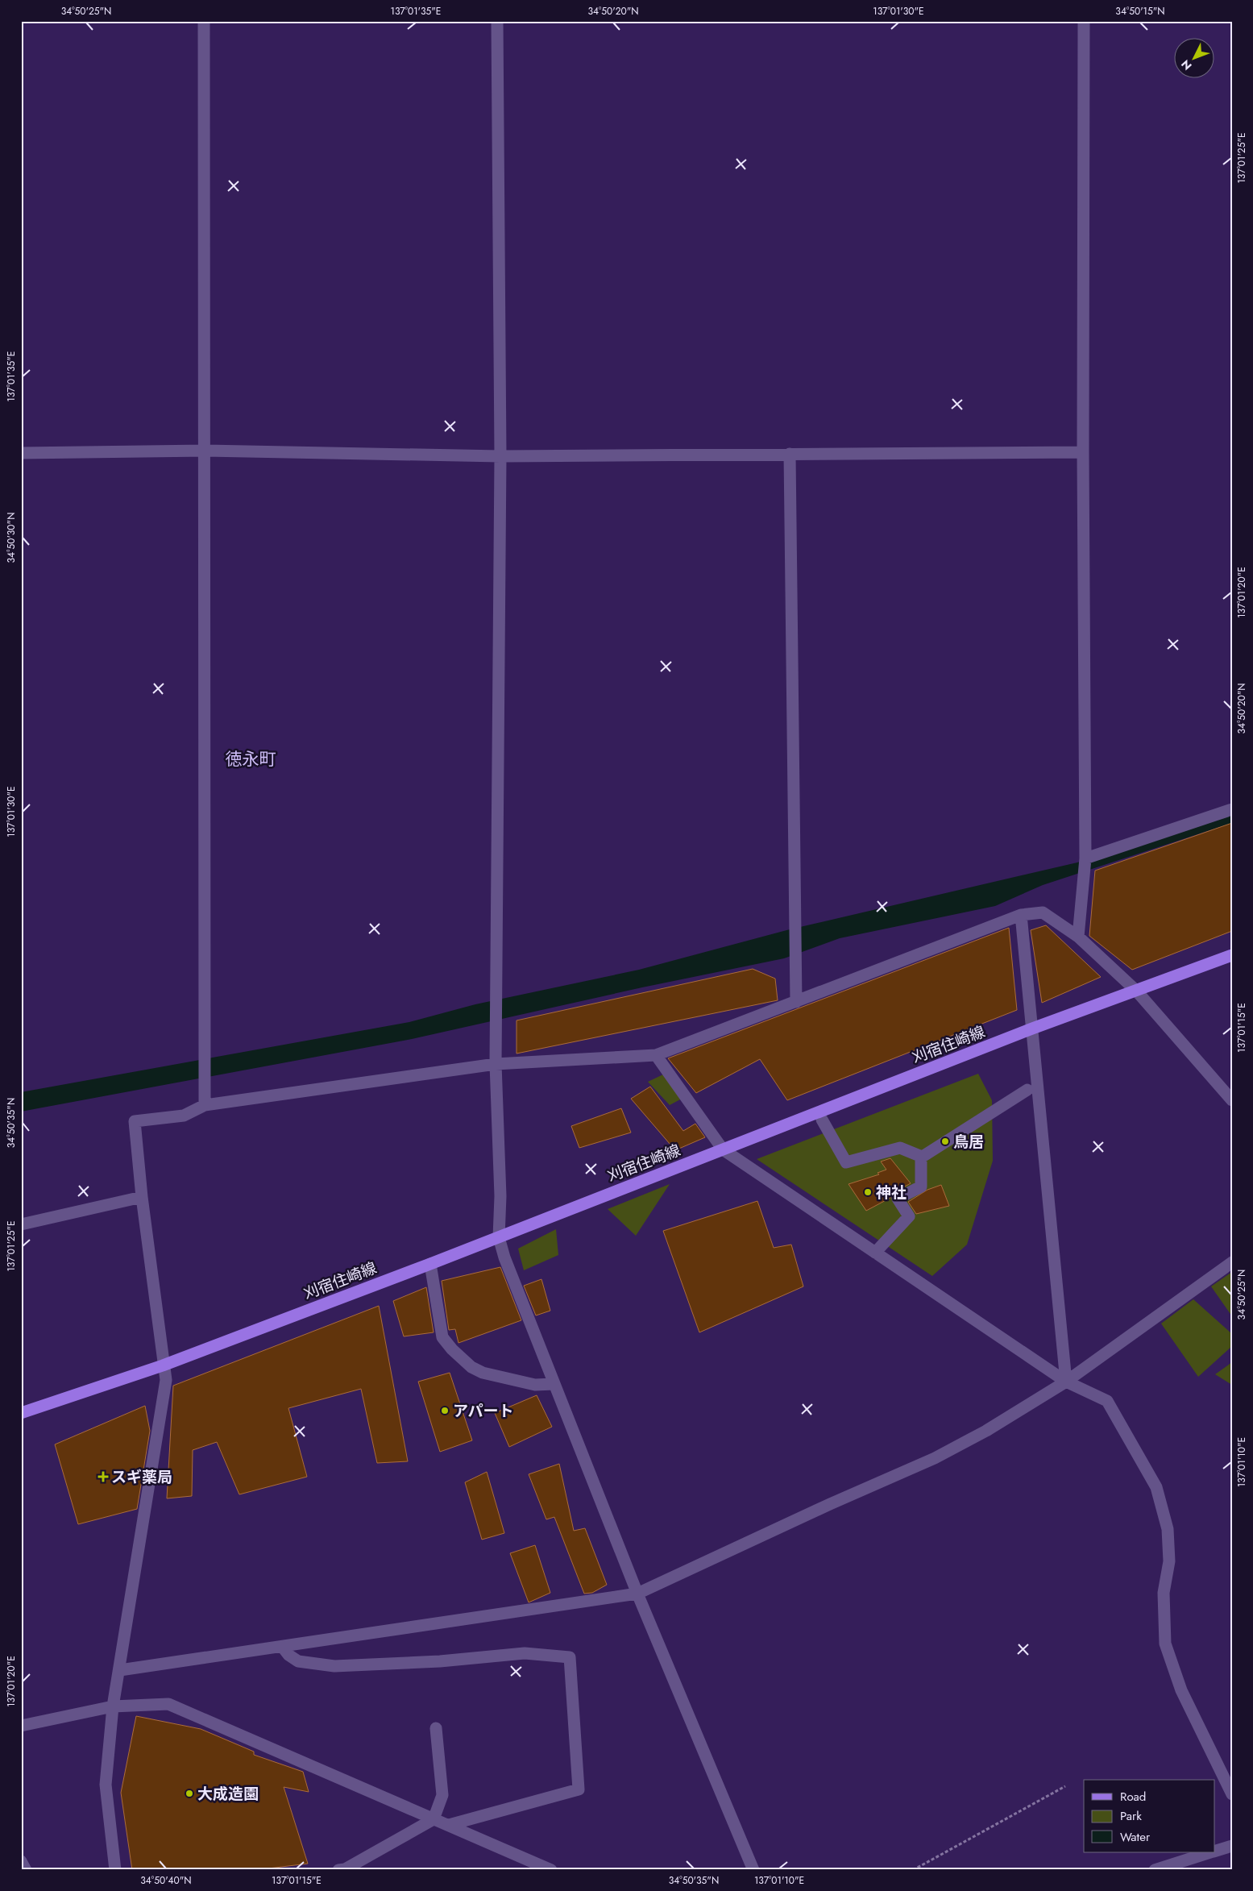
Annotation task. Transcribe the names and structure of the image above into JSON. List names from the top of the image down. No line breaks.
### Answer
{"streets":{"main road":["刈宿住崎線"]},"districts":["徳永町"],"places":{"other":["鳥居","神社","アパート","大成造園"],"health":["スギ薬局"]},"legend":["Road","Park","Water"],"north":"bottom left","coordinates":["34°50'25\"N","137°01'35\"E","34°50'20\"N","137°01'30\"E","34°50'15\"N","137°01'25\"E","34°50'30\"N","137°01'20\"E","137°01'15\"E","34°50'35\"N","137°01'10\"E","34°50'40\"N"]}
